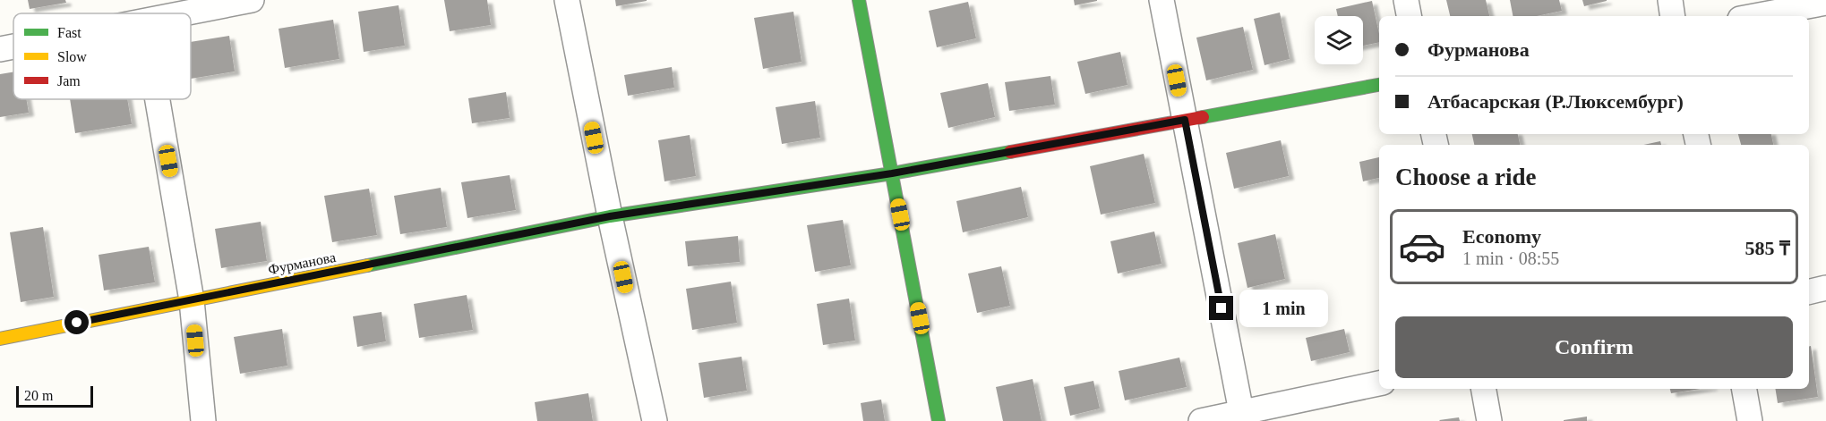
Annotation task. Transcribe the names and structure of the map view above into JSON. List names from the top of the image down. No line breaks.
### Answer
{"streets":{"street":["Фурманова"]},"legend":["Fast","Slow","Jam"],"scale_bar":"20 m","page":{"banner":["Фурманова","Атбасарская (Р.Люксембург)"],"heading":"Choose a ride","list":[{"name":"Economy","note":"1 min · 08:55","value":"585 ₸"}],"bubble":"1 min","buttons":"Confirm","scale":"20 m"}}
